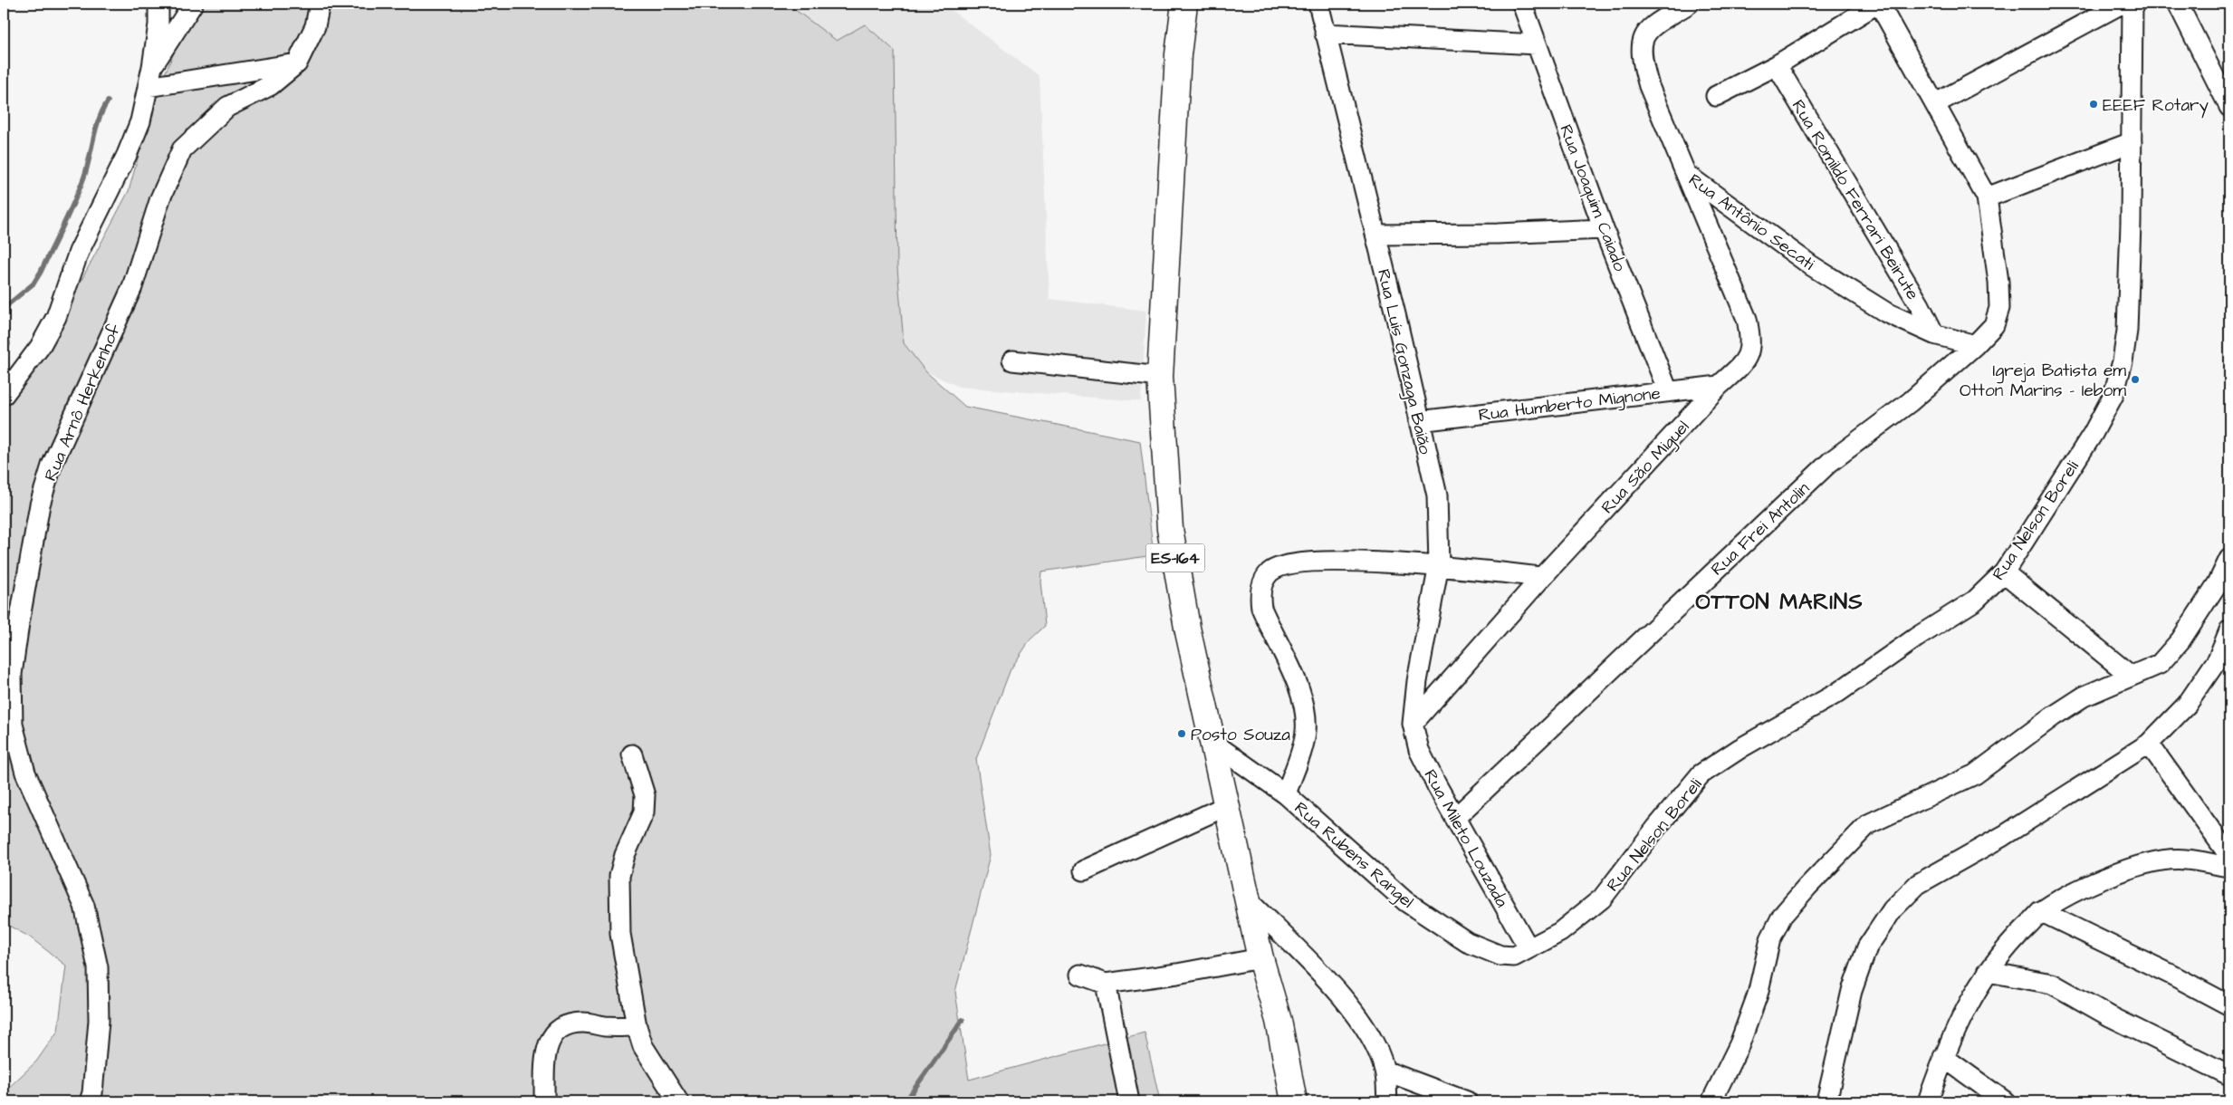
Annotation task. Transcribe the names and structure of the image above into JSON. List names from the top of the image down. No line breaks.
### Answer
{"streets":{"highway":["ES-164"],"street":["Rua Joaquim Caiado","Rua Romildo Ferrari Beirute","Rua Antônio Secati","Rua Luís Gonzaga Baião","Rua Arnô Herkenhof","Rua Humberto Mignone","Rua São Miguel","Rua Nelson Boreli","Rua Frei Antolin","Rua Mileto Louzada","Rua Rubens Rangel"]},"crossings":[["Rua Joaquim Caiado","Rua Humberto Mignone"],["Rua Romildo Ferrari Beirute","Rua Antônio Secati"],["Rua Antônio Secati","Rua São Miguel"],["Rua Antônio Secati","Rua Frei Antolin"],["Rua Luís Gonzaga Baião","Rua Humberto Mignone"],["Rua Luís Gonzaga Baião","Rua São Miguel"],["Rua Luís Gonzaga Baião","Rua Mileto Louzada"],["Rua Humberto Mignone","Rua São Miguel"],["Rua São Miguel","Rua Mileto Louzada"],["Rua Nelson Boreli","Rua Mileto Louzada"],["Rua Nelson Boreli","Rua Rubens Rangel"],["Rua Frei Antolin","Rua Mileto Louzada"],["ES-164","Rua Rubens Rangel"]],"districts":["OTTON MARINS"],"places":["EEEF Rotary","Igreja Batista em Otton Marins - Iebom","Posto Souza"]}
